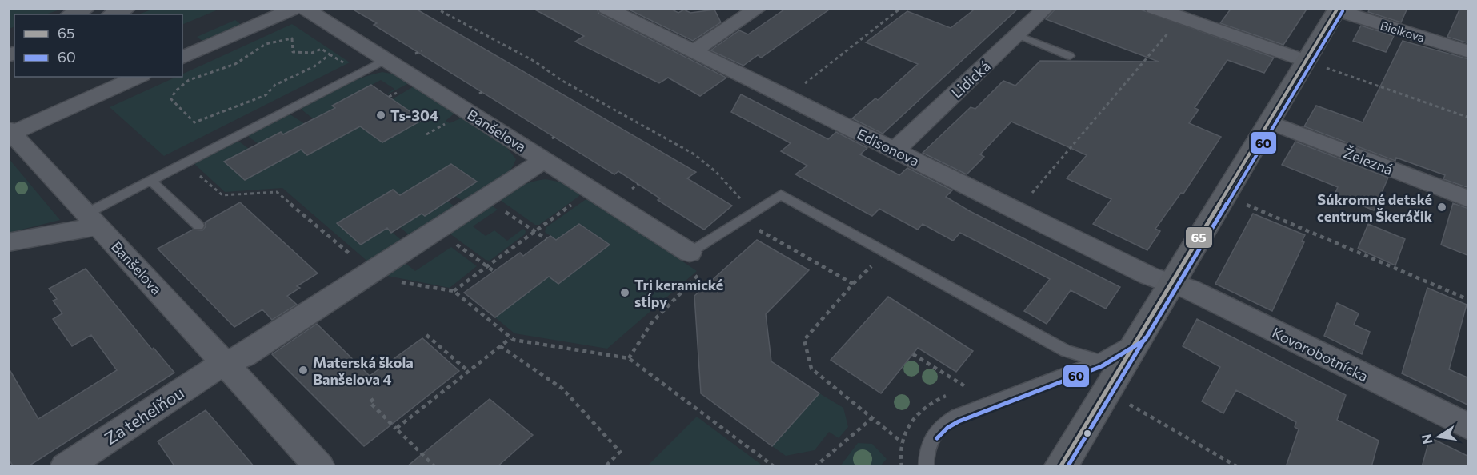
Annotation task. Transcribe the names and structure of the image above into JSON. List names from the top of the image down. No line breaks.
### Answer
{"streets":{"street":["Bielkova","Lidická","Banšelova","Edisonova","Železná","Kovorobotnícka","Za tehelňou"]},"crossings":[["Lidická","Edisonova"],["Banšelova","Za tehelňou"],["Edisonova","Kovorobotnícka"]],"places":["Ts-304","Súkromné detské centrum Škeráčik","Tri keramické stĺpy","Materská škola Banšelova 4"],"lines":["transit line 65","transit line 60"],"legend":["65","60"],"north":"left"}
